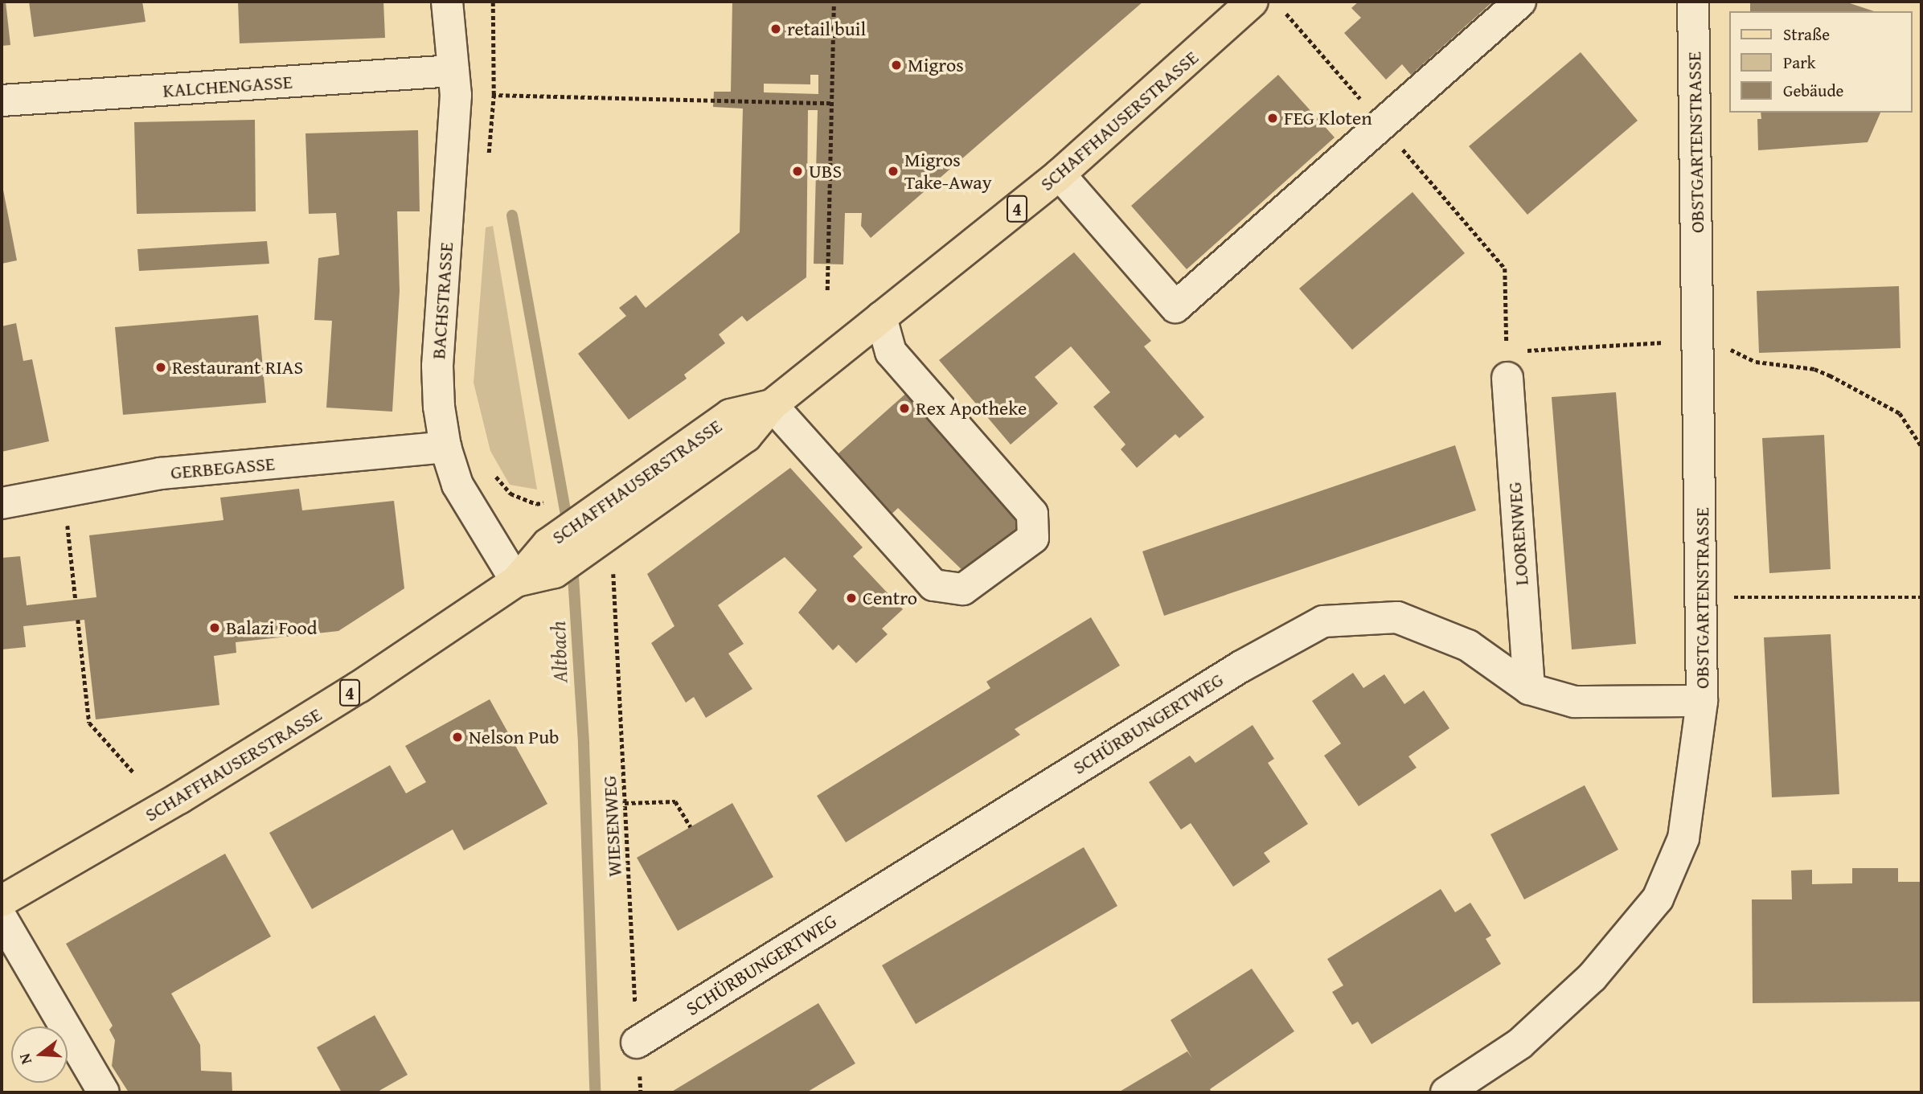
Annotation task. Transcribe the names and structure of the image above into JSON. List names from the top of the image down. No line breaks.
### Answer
{"streets":{"main road":["SCHAFFHAUSERSTRASSE","4"],"street":["KALCHENGASSE","OBSTGARTENSTRASSE","BACHSTRASSE","GERBEGASSE","LOORENWEG","SCHÜRBUNGERTWEG"],"path":["WIESENWEG"]},"crossings":[["KALCHENGASSE","BACHSTRASSE"],["SCHAFFHAUSERSTRASSE","BACHSTRASSE"],["OBSTGARTENSTRASSE","SCHÜRBUNGERTWEG"],["BACHSTRASSE","GERBEGASSE"],["LOORENWEG","SCHÜRBUNGERTWEG"],["SCHÜRBUNGERTWEG","WIESENWEG"]],"water":["Altbach"],"places":["retail buil","Migros","FEG Kloten","UBS","Migros Take-Away","Restaurant RIAS","Rex Apotheke","Centro","Balazi Food","Nelson Pub"],"legend":["Straße","Park","Gebäude"],"north":"left"}
